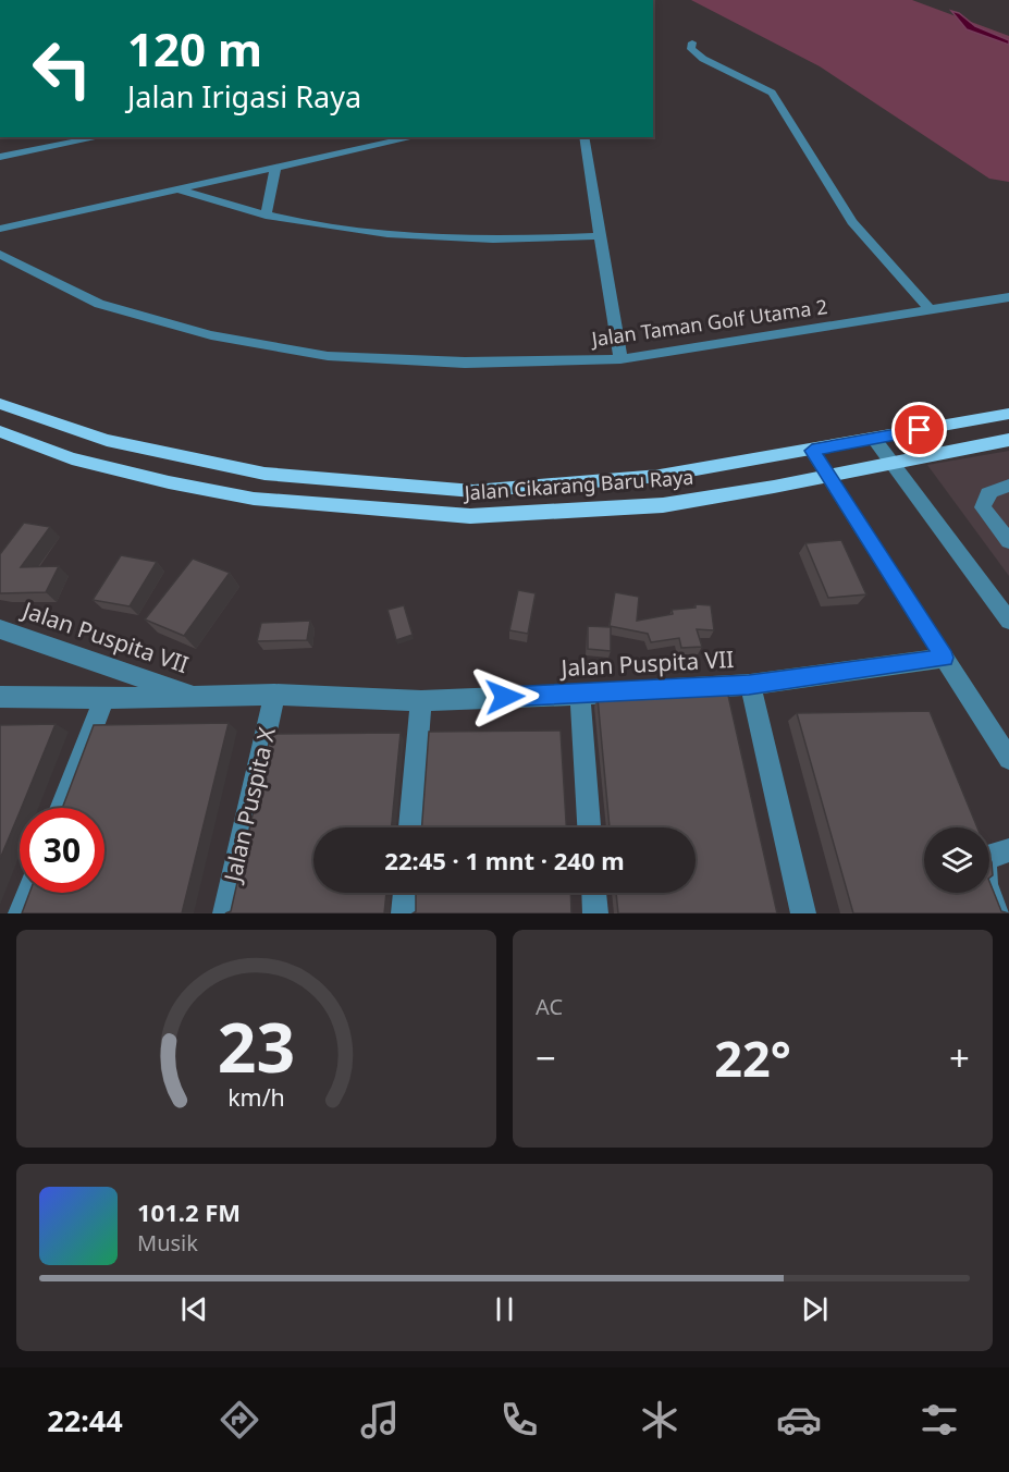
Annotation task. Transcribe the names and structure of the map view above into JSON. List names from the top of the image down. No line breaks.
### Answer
{"streets":{"main road":["Jalan Cikarang Baru Raya"],"street":["Jalan Taman Golf Utama 2","Jalan Puspita VII","Jalan Puspita X"]},"crossings":[["Jalan Puspita VII","Jalan Puspita X"]],"page":{"turn":["120 m","Jalan Irigasi Raya"],"limit":"30","trip":"22:45 · 1 mnt · 240 m","tile":"AC","heat":["−","22°","+"],"song":["101.2 FM","Musik"],"tabs":"22:44","gauge":["23","km/h"]}}
